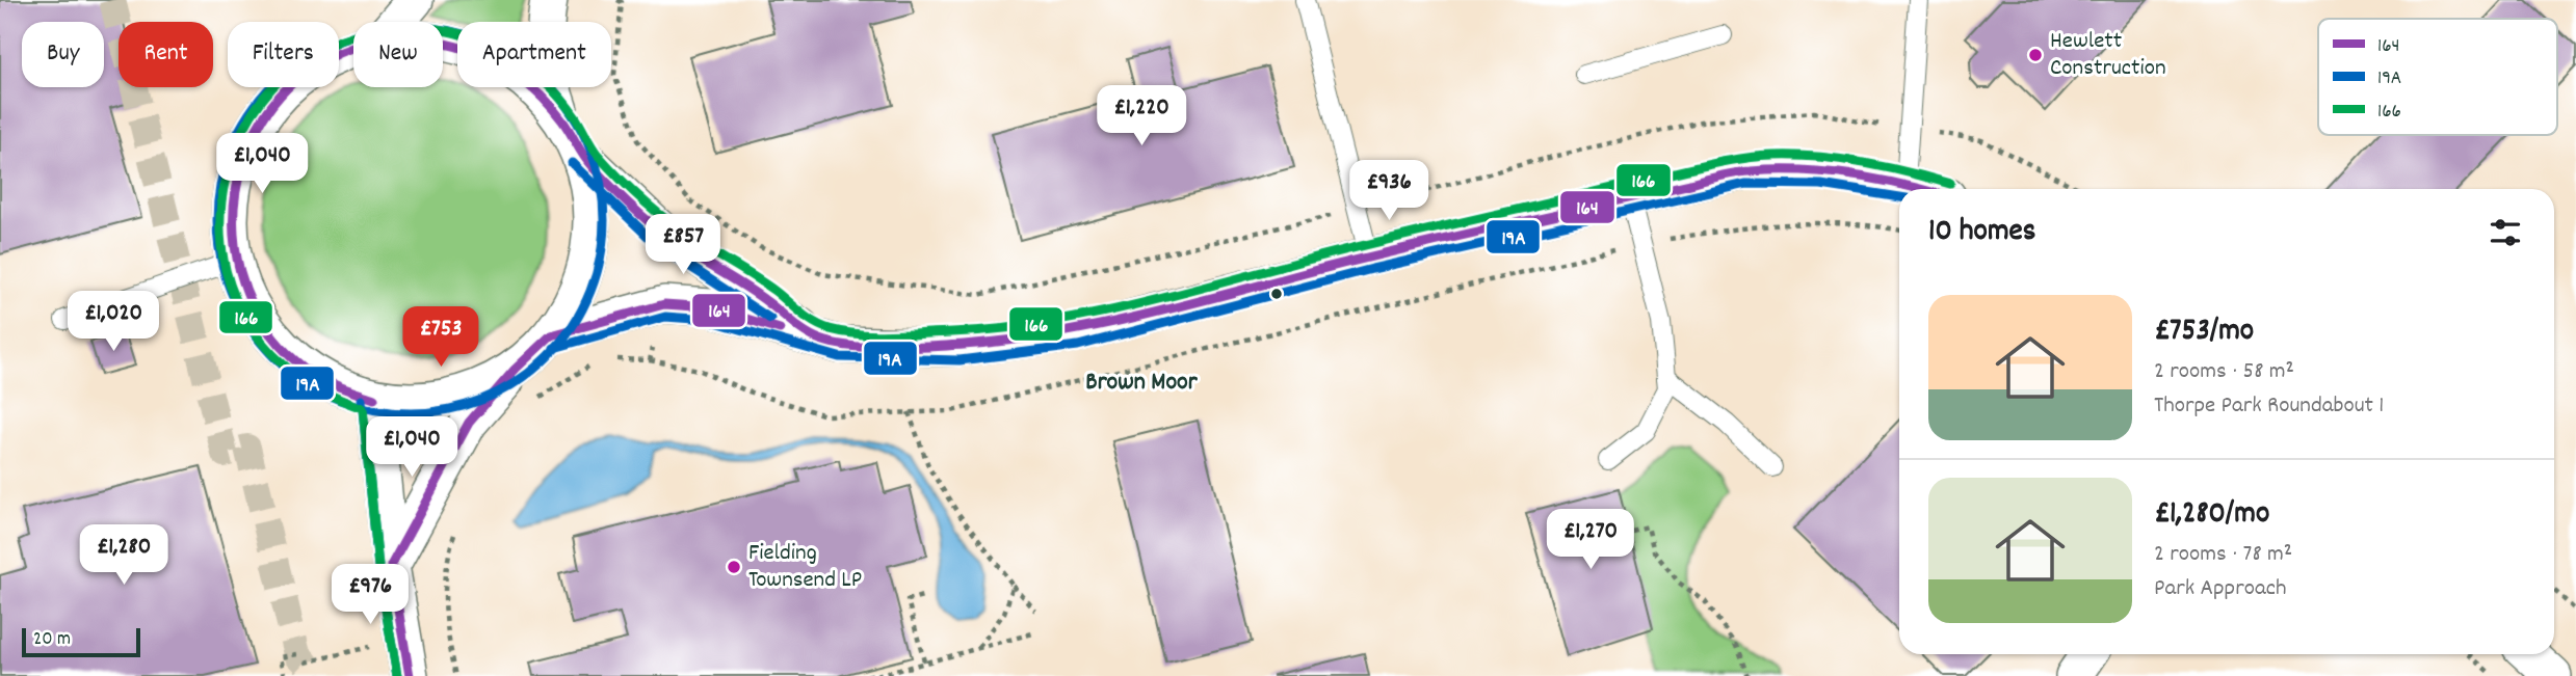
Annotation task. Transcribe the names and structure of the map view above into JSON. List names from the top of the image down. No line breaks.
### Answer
{"districts":["Brown Moor"],"places":["Hewlett Construction","Fielding Townsend LP"],"lines":["transit line 19A","transit line 166","transit line 164"],"legend":["164","19A","166"],"scale_bar":"20 m","page":{"chip":["Buy","Rent","Filters","New","Apartment"],"price":["£1,220","£1,040","£936","£857","£1,020","£753","£1,040","£1,270","£1,280","£976"],"heading":"10 homes","list":[{"name":"£753/mo","note":"2 rooms · 58 m² · Thorpe Park Roundabout 1"},{"name":"£1,280/mo","note":"2 rooms · 78 m² · Park Approach"}],"scale":"20 m"}}
